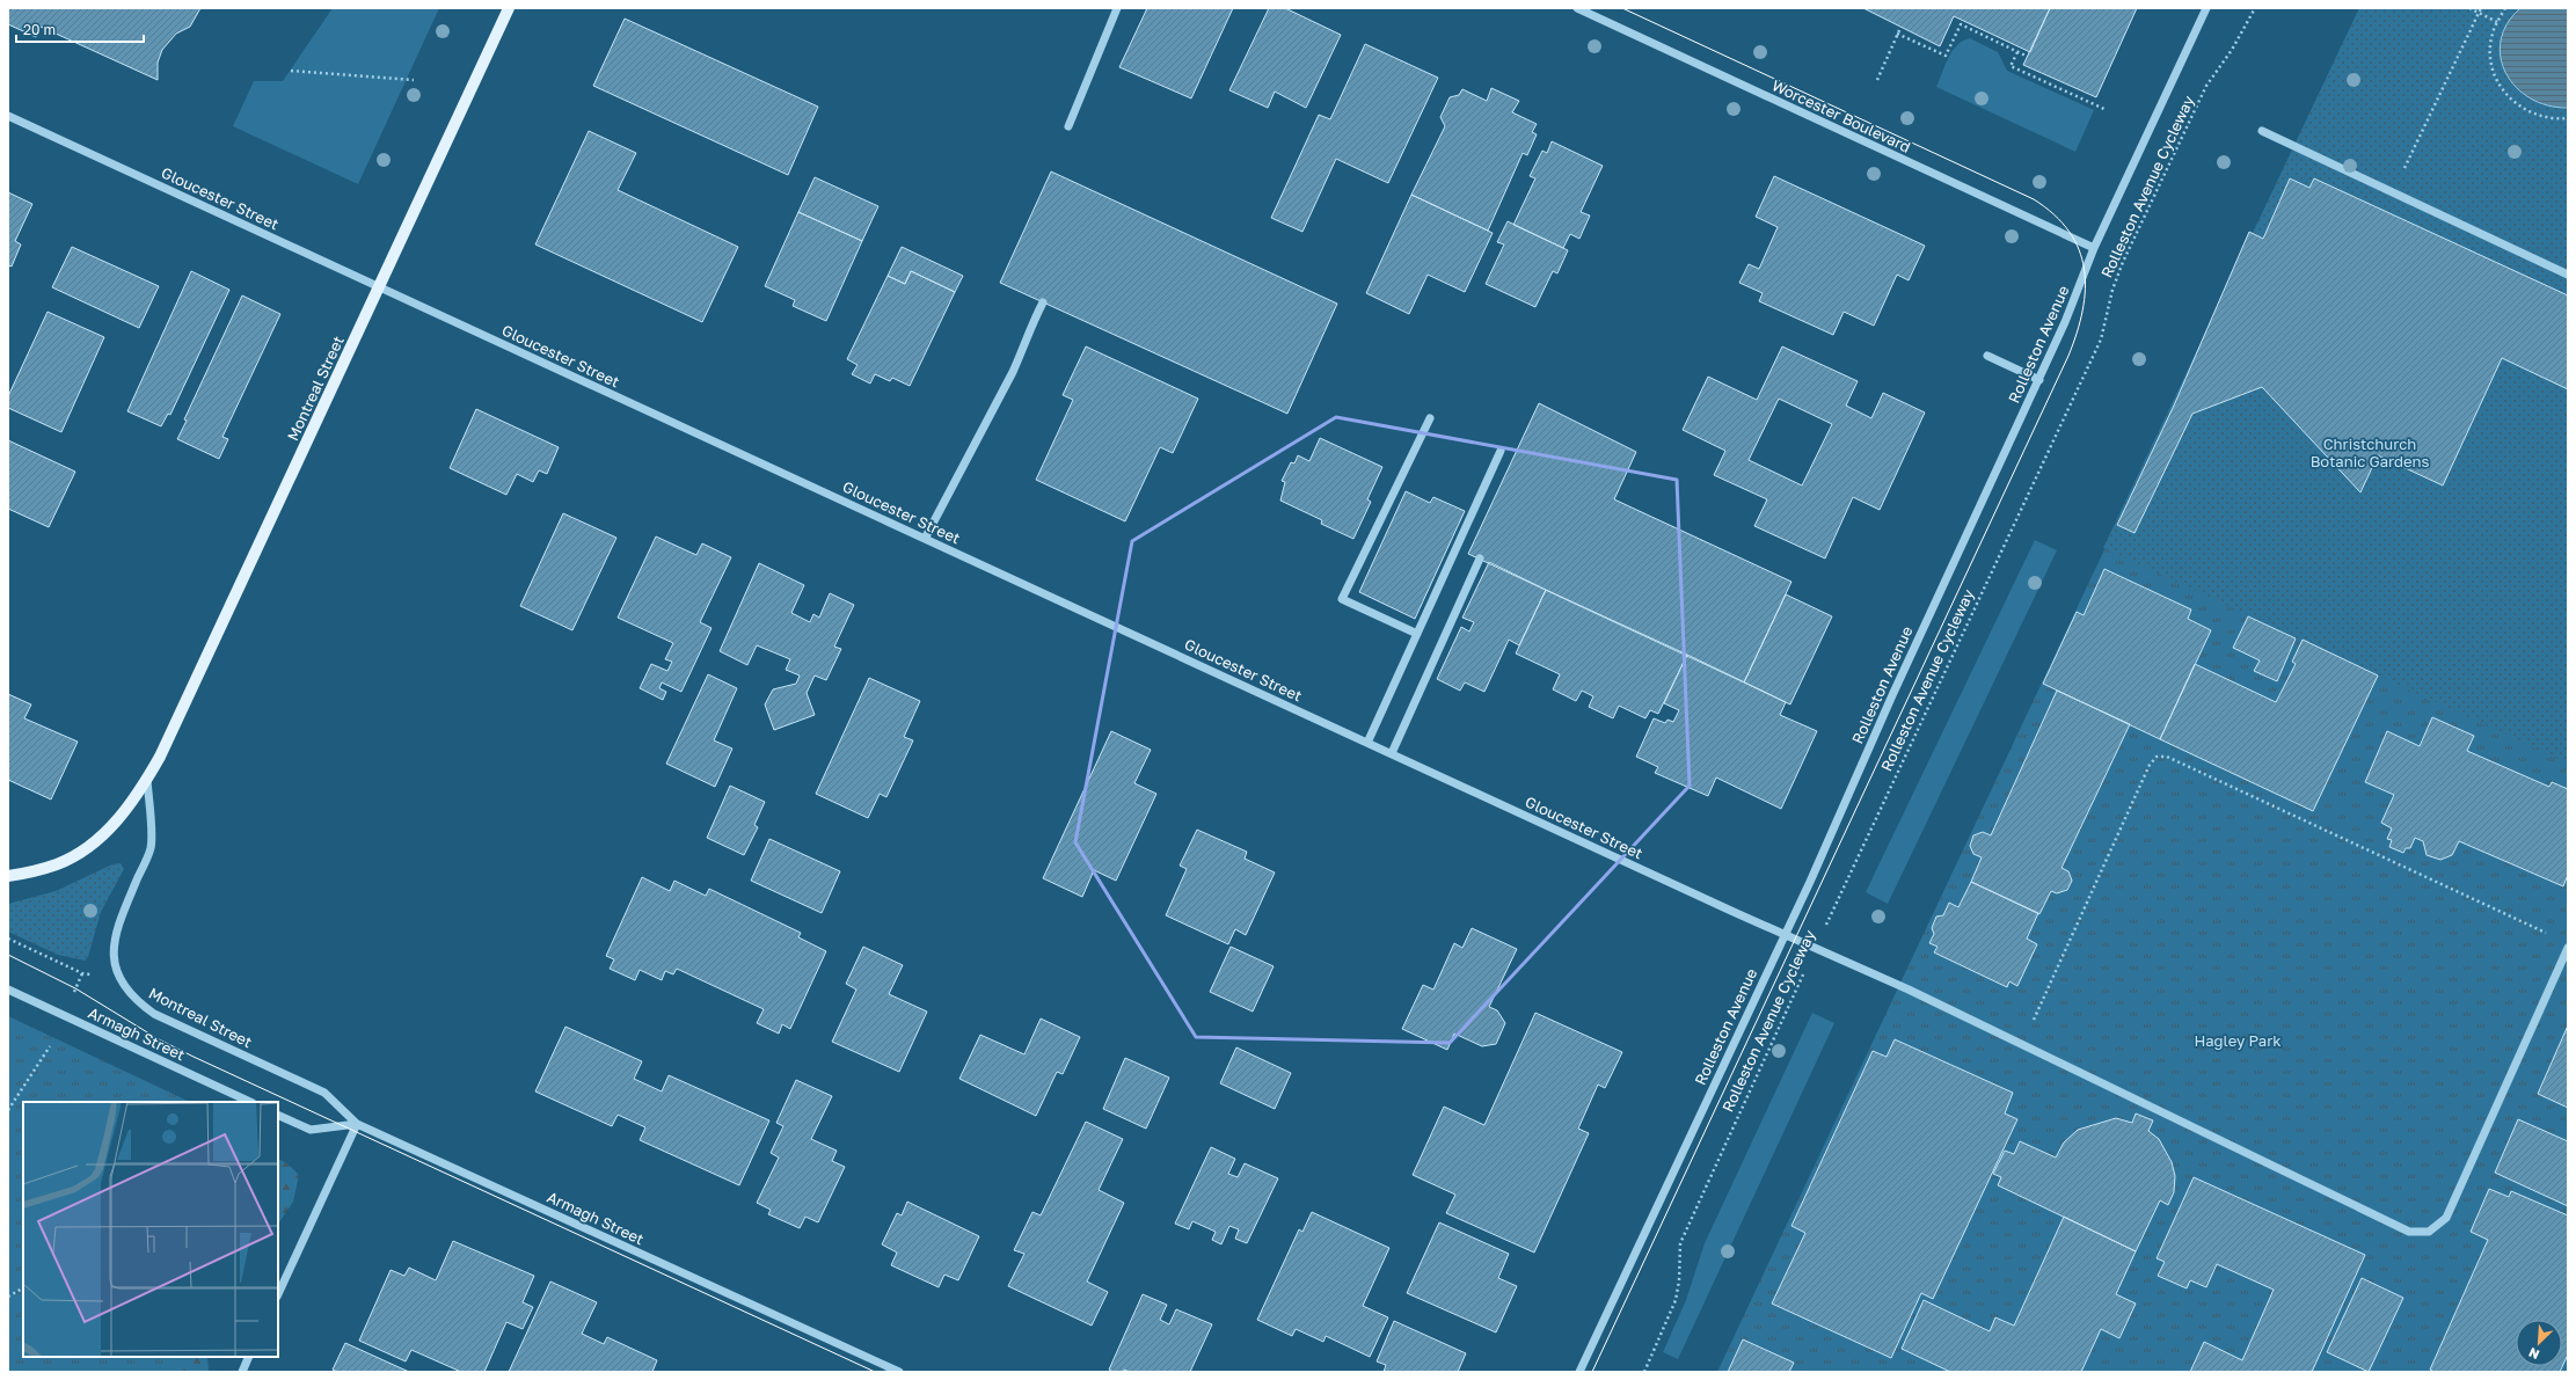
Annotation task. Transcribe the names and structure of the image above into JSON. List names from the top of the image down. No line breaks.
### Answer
{"streets":{"main road":["Montreal Street"],"street":["Worcester Boulevard","Gloucester Street","Rolleston Avenue","Armagh Street"],"path":["Rolleston Avenue Cycleway"]},"crossings":[["Worcester Boulevard","Rolleston Avenue"],["Rolleston Avenue Cycleway","Gloucester Street"],["Gloucester Street","Rolleston Avenue"],["Gloucester Street","Montreal Street"],["Montreal Street","Armagh Street"]],"parks":["Christchurch Botanic Gardens","Hagley Park"],"scale_bar":"20 m","north":"bottom left"}
